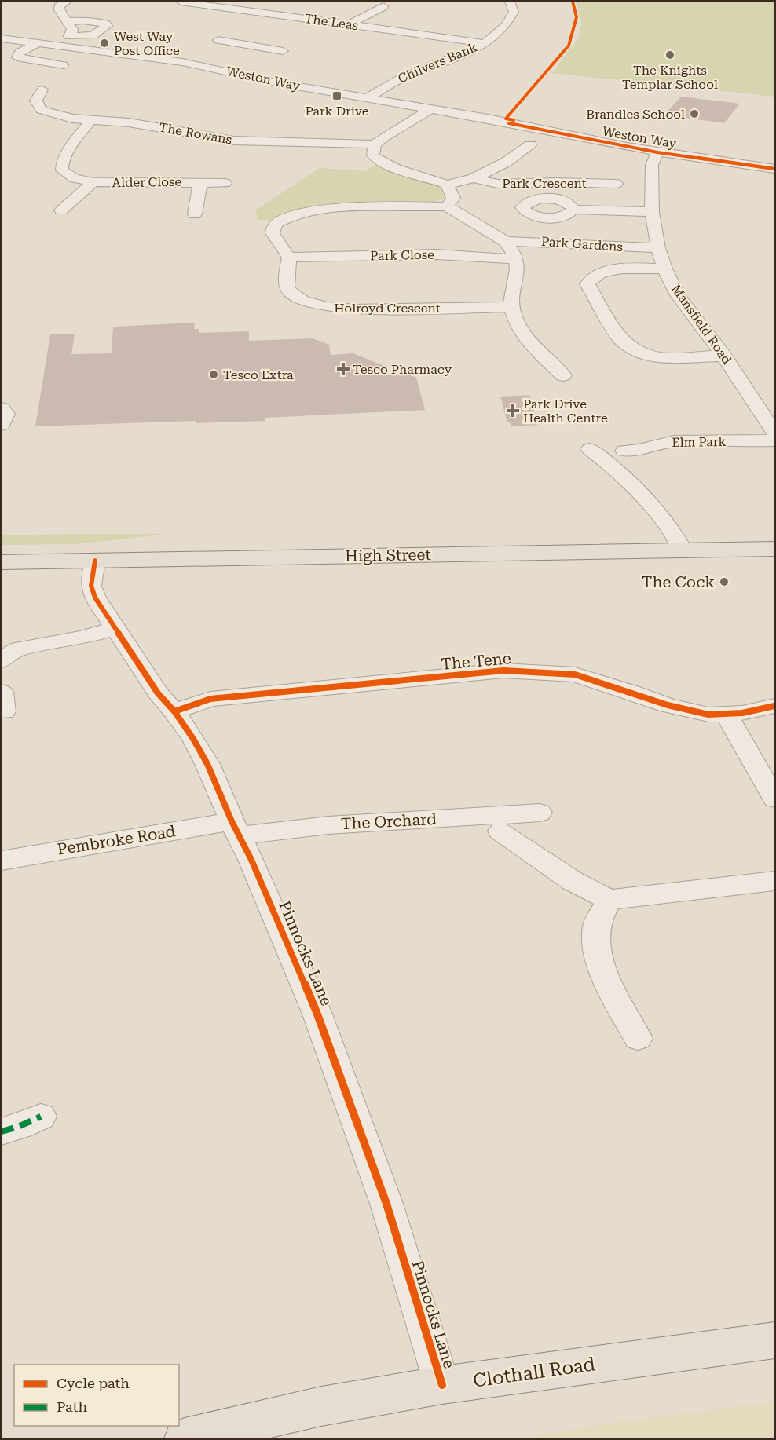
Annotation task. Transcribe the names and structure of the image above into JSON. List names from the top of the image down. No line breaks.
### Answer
{"streets":{"main road":["High Street","Clothall Road"],"street":["The Leas","Chilvers Bank","Weston Way","The Rowans","Alder Close","Park Crescent","Park Gardens","Park Close","Holroyd Crescent","Mansfield Road","Elm Park","The Tene","The Orchard","Pembroke Road","Pinnocks Lane"]},"crossings":[["The Leas","Chilvers Bank"],["Chilvers Bank","Weston Way"],["Weston Way","Mansfield Road"],["The Rowans","Alder Close"],["Park Gardens","Mansfield Road"],["Park Close","Holroyd Crescent"],["High Street","Pinnocks Lane"],["The Tene","Pinnocks Lane"],["The Orchard","Pembroke Road"],["The Orchard","Pinnocks Lane"],["Pembroke Road","Pinnocks Lane"],["Pinnocks Lane","Clothall Road"]],"places":{"other":["West Way Post Office","The Knights Templar School","Brandles School","Tesco Extra","The Cock"],"transit":["Park Drive"],"health":["Tesco Pharmacy","Park Drive Health Centre"]},"legend":["Cycle path","Path"]}
